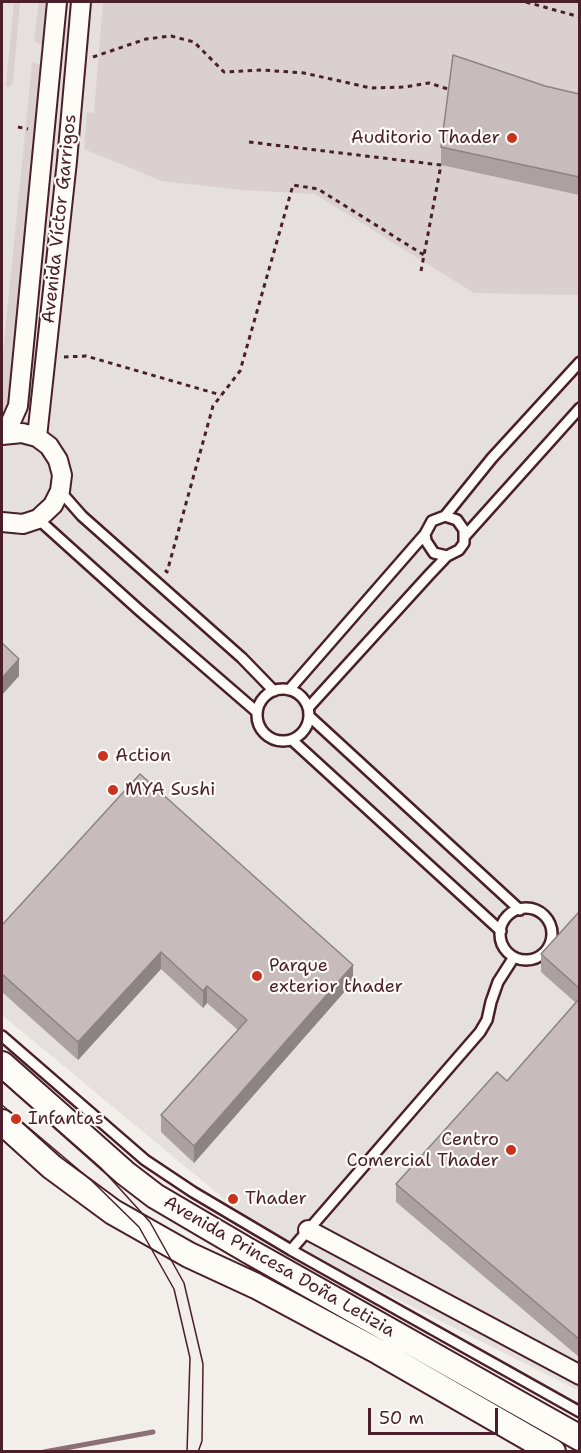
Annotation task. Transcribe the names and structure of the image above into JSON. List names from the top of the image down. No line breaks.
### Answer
{"streets":{"street":["Avenida Víctor Garrigos","Avenida Princesa Doña Letizia"]},"places":["Auditorio Thader","Action","MYA Sushi","Parque exterior thader","Infantas","Centro Comercial Thader","Thader"],"scale_bar":"50 m"}
